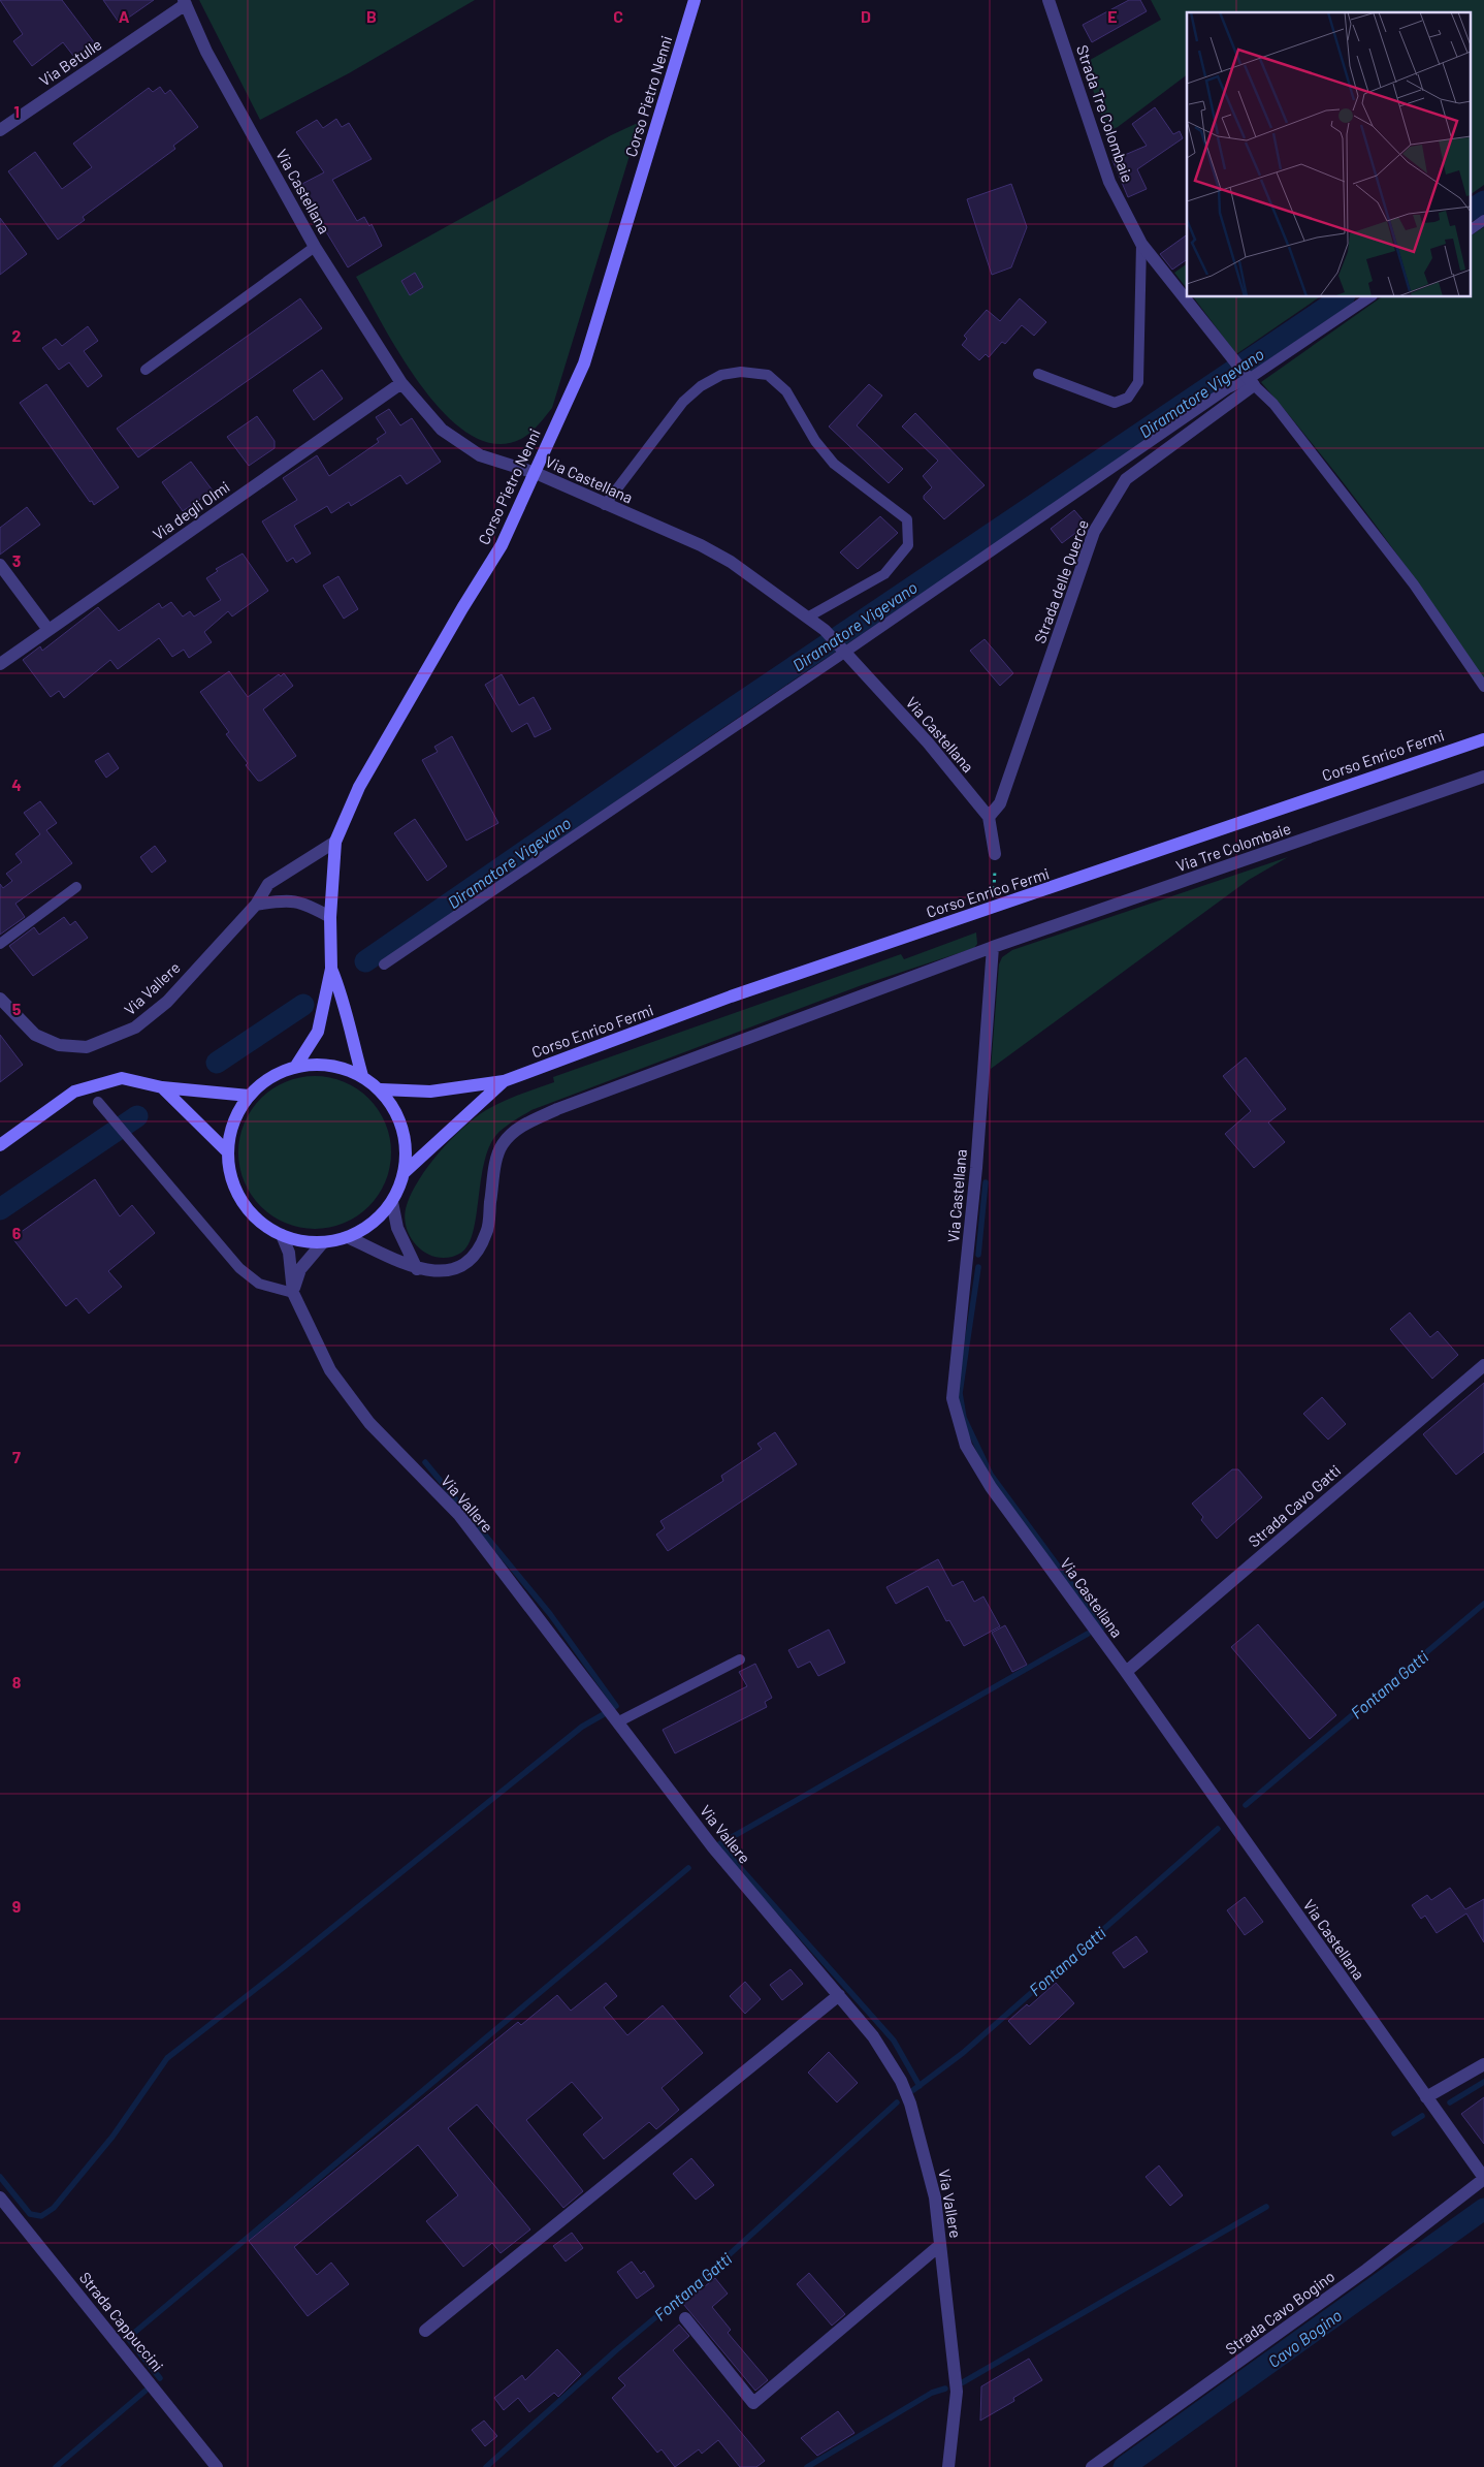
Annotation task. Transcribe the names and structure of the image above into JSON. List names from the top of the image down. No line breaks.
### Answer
{"streets":{"main road":["Corso Pietro Nenni","Corso Enrico Fermi"],"street":["Via Betulle","Strada Tre Colombaie","Via Castellana","Via degli Olmi","Strada delle Querce","Via Tre Colombaie","Via Vallere","Strada Cavo Gatti","Strada Cavo Bogino","Strada Cappuccini"]},"crossings":[["Via Betulle","Via Castellana"],["Corso Pietro Nenni","Via Castellana"],["Corso Pietro Nenni","Corso Enrico Fermi"],["Corso Pietro Nenni","Via Vallere"],["Strada Tre Colombaie","Strada delle Querce"],["Via Castellana","Via degli Olmi"],["Via Castellana","Strada delle Querce"],["Via Castellana","Via Tre Colombaie"],["Via Castellana","Strada Cavo Gatti"],["Via Castellana","Strada Cavo Bogino"],["Corso Enrico Fermi","Via Vallere"]],"water":["Diramatore Vigevano","Fontana Gatti","Cavo Bogino"],"grid":{"columns":["A","B","C","D","E"],"rows":["1","2","3","4","5","6","7","8","9"]}}
